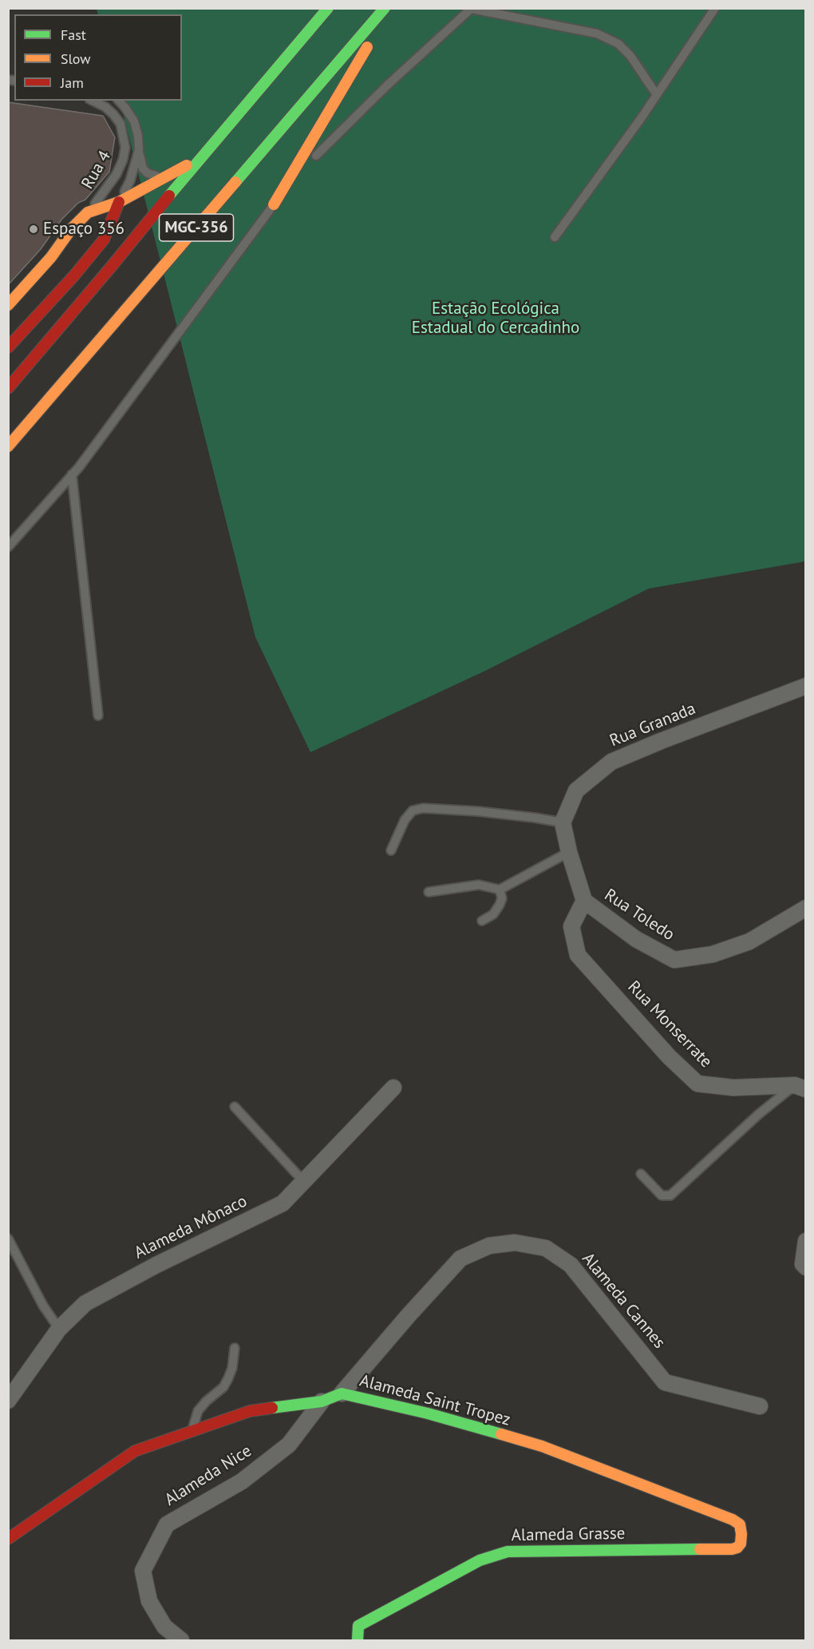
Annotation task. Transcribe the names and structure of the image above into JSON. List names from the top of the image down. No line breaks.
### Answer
{"streets":{"main road":["MGC-356","Alameda Saint Tropez","Alameda Grasse"],"street":["Rua Granada","Rua Toledo","Rua Monserrate","Alameda Mônaco","Alameda Cannes","Alameda Nice"],"lane":["Rua 4"]},"crossings":[["Rua Toledo","Rua Monserrate"],["Alameda Cannes","Alameda Saint Tropez"],["Alameda Saint Tropez","Alameda Nice"],["Alameda Saint Tropez","Alameda Grasse"]],"parks":["Estação Ecológica Estadual do Cercadinho"],"places":["Espaço 356"],"legend":["Fast","Slow","Jam"]}
